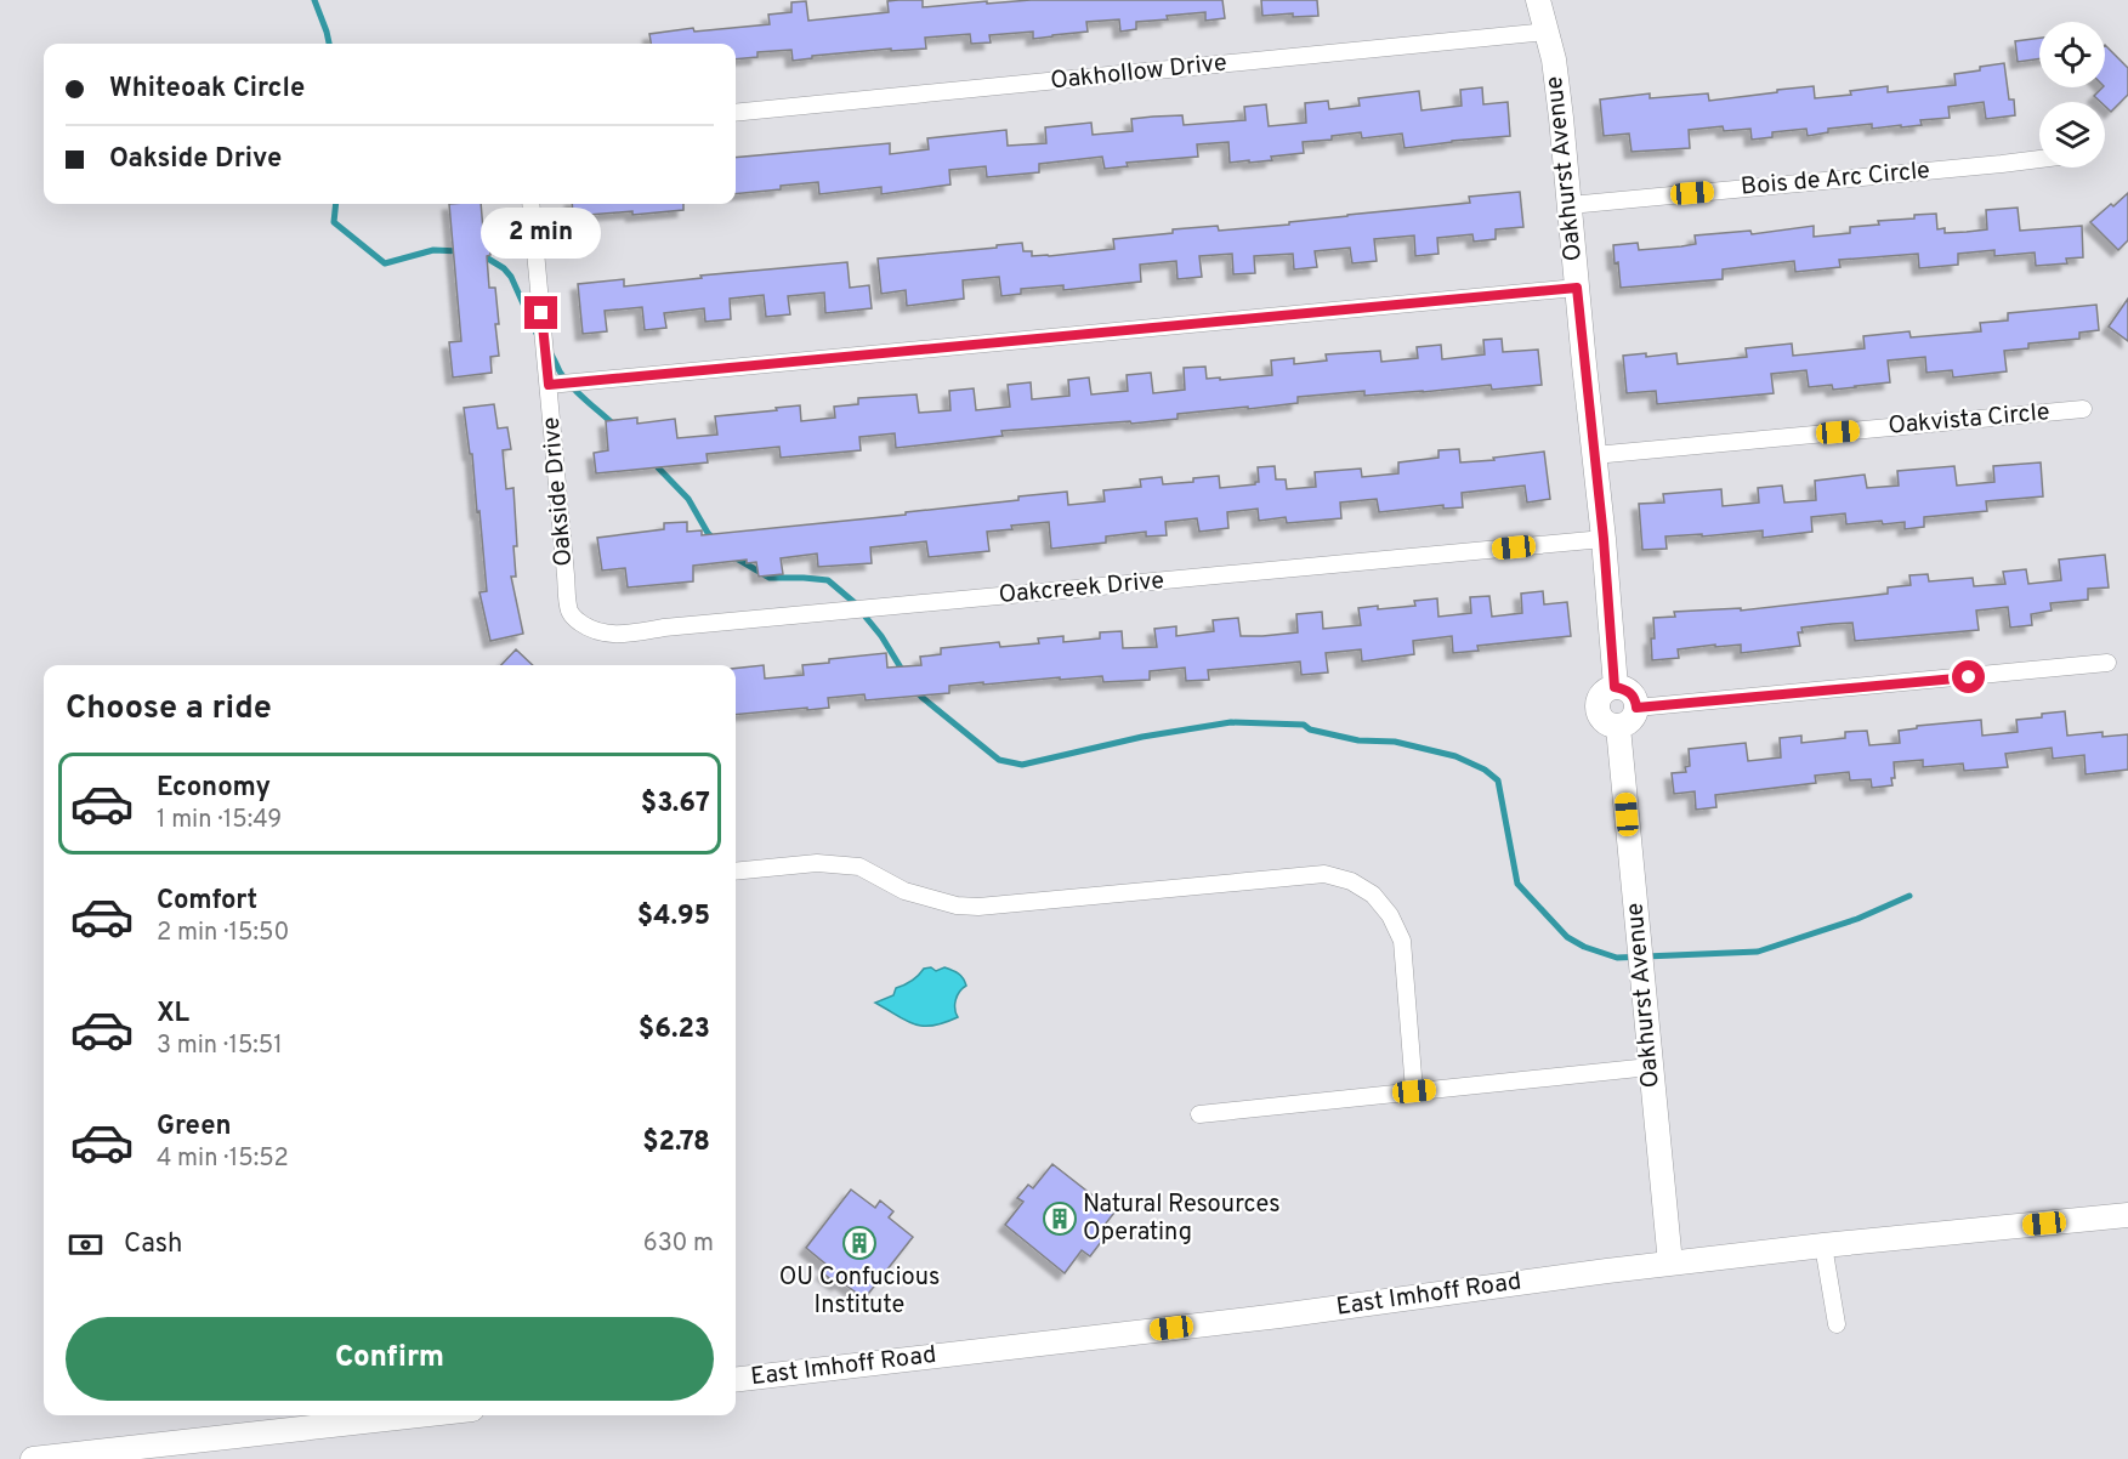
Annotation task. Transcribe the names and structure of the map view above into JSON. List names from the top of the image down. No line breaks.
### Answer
{"streets":{"main road":["Oakhurst Avenue","East Imhoff Road"],"street":["Oakhollow Drive","Bois de Arc Circle","Oakvista Circle","Oakside Drive","Oakcreek Drive"]},"crossings":[["Oakhollow Drive","Oakhurst Avenue"],["Oakhurst Avenue","Bois de Arc Circle"],["Oakhurst Avenue","Oakvista Circle"],["Oakhurst Avenue","Oakcreek Drive"],["Oakhurst Avenue","East Imhoff Road"],["Oakside Drive","Oakcreek Drive"]],"places":{"building":["Natural Resources Operating","OU Confucious Institute"]},"page":{"banner":["Whiteoak Circle","Oakside Drive"],"bubble":"2 min","heading":"Choose a ride","list":[{"name":"Economy","note":"1 min · 15:49","value":"$3.67"},{"name":"Comfort","note":"2 min · 15:50","value":"$4.95"},{"name":"XL","note":"3 min · 15:51","value":"$6.23"},{"name":"Green","note":"4 min · 15:52","value":"$2.78"}],"pay":["Cash","630 m"],"buttons":"Confirm"}}
